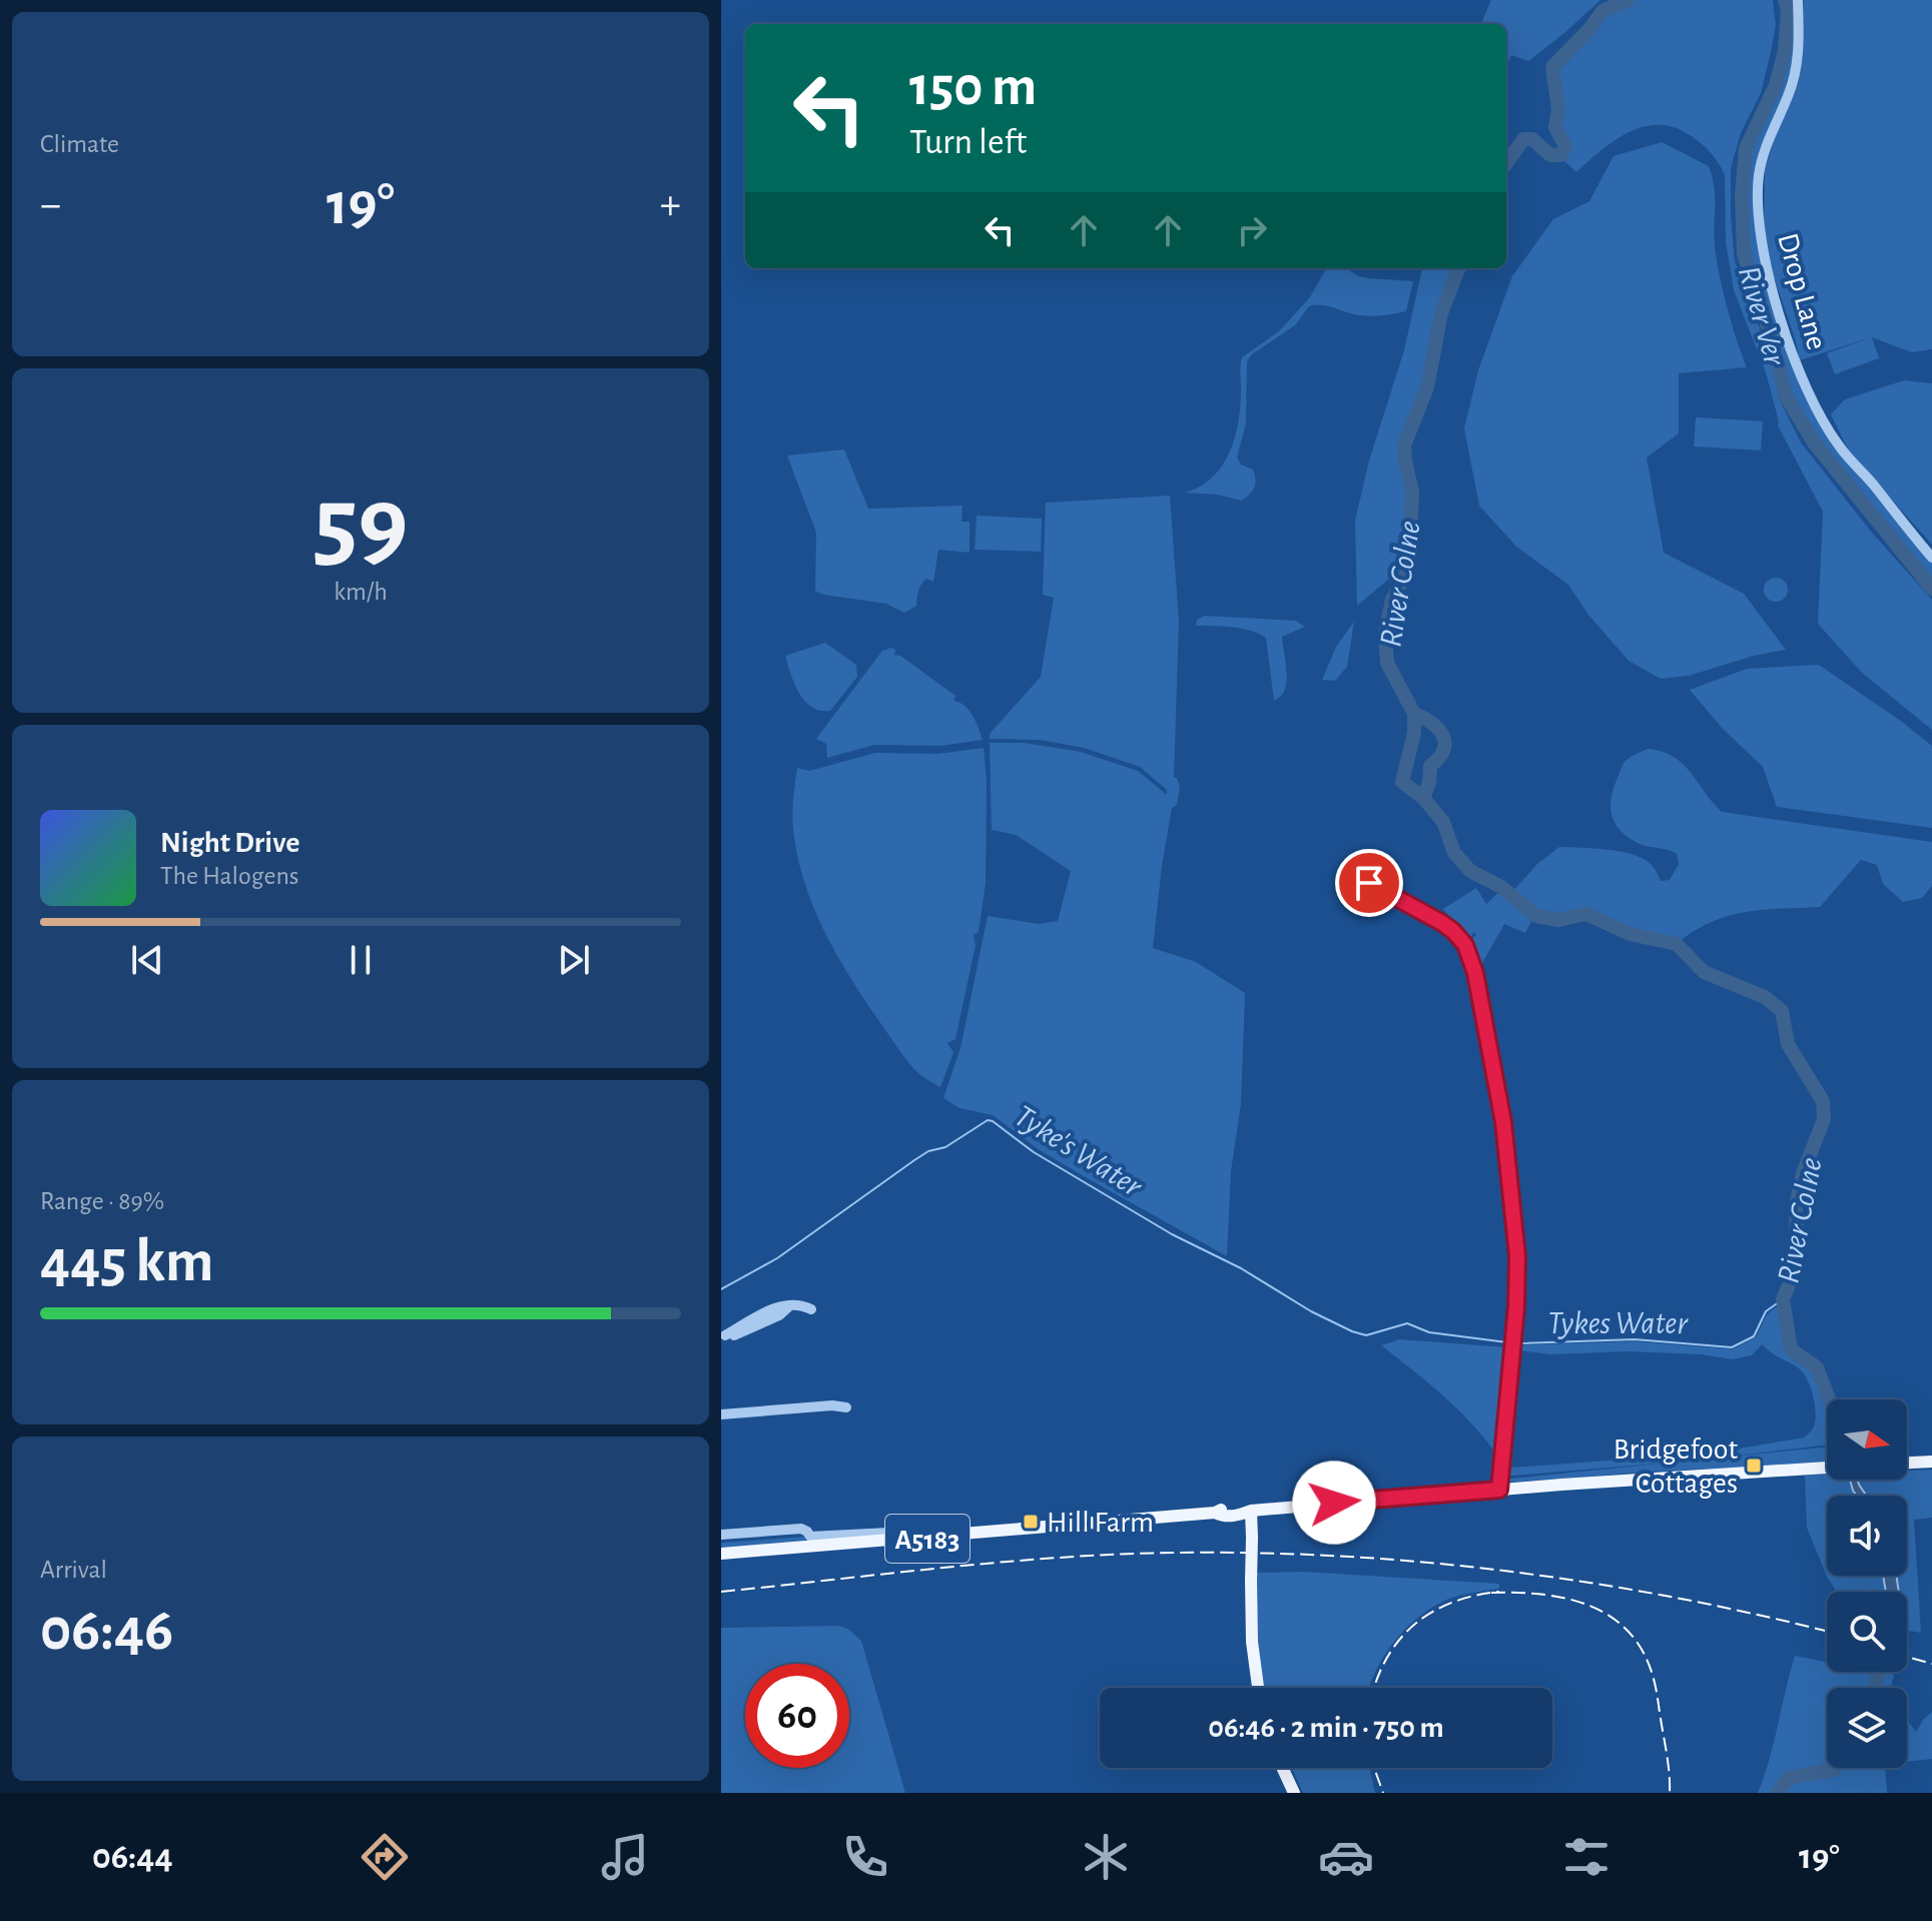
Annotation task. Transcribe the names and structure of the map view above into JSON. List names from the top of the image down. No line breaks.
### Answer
{"streets":{"main road":["A5183"],"street":["Drop Lane"]},"water":["River Ver","River Colne","Tyke's Water","Tykes Water"],"places":{"transit":["Bridgefoot Cottages","Hill Farm"]},"north":"right","page":{"tile":["Climate",["59","km/h"],["Range · 89%","445 km"],["Arrival","06:46"]],"turn":["150 m","Turn left"],"heat":["−","19°","+"],"song":["Night Drive","The Halogens"],"limit":"60","trip":"06:46 · 2 min · 750 m","tabs":["06:44","19°"]}}
